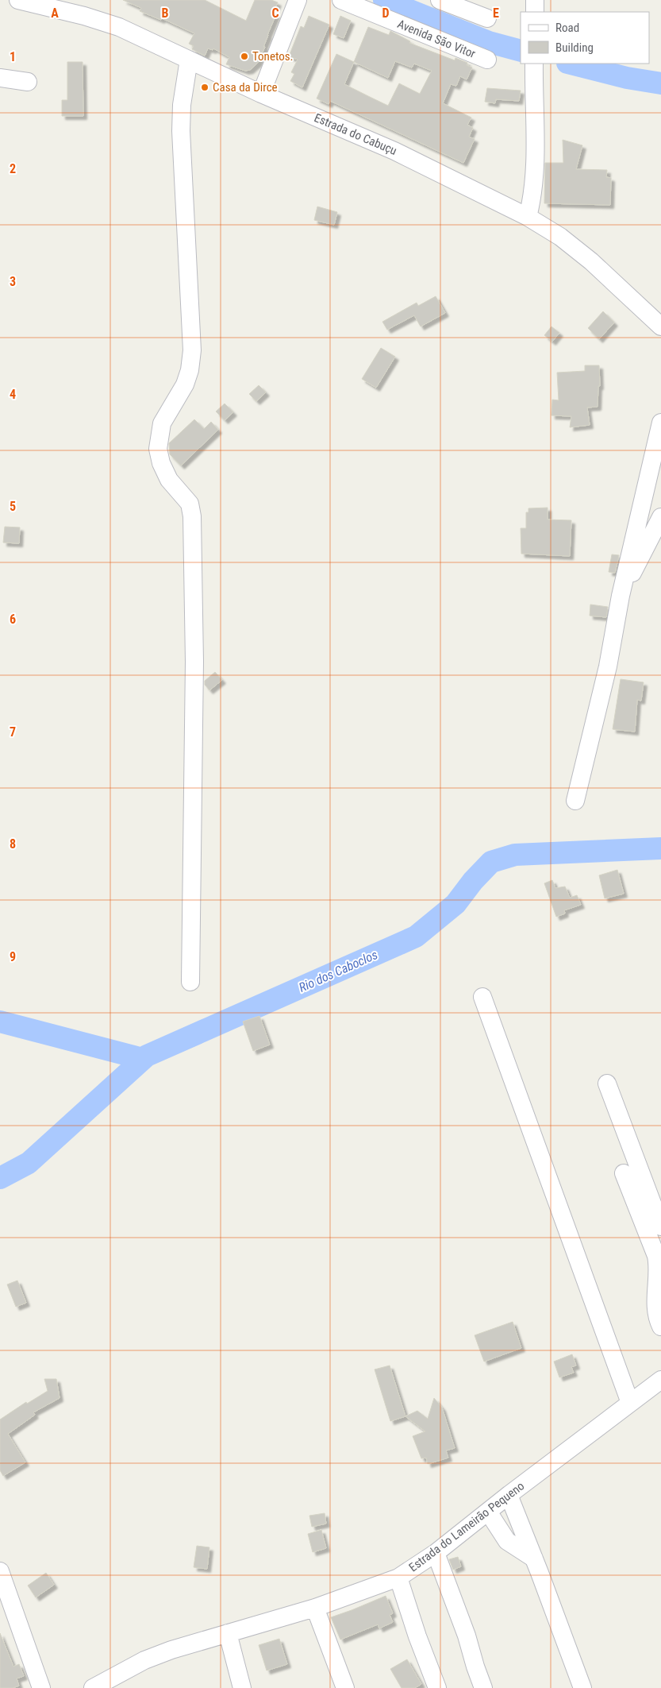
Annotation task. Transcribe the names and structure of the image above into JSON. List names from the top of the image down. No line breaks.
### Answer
{"streets":{"street":["Avenida São Vitor","Estrada do Cabuçu","Estrada do Lameirão Pequeno"]},"water":["Rio dos Caboclos"],"places":["Tonetos.","Casa da Dirce"],"legend":["Road","Building"],"grid":{"columns":["A","B","C","D","E"],"rows":["1","2","3","4","5","6","7","8","9"]}}
